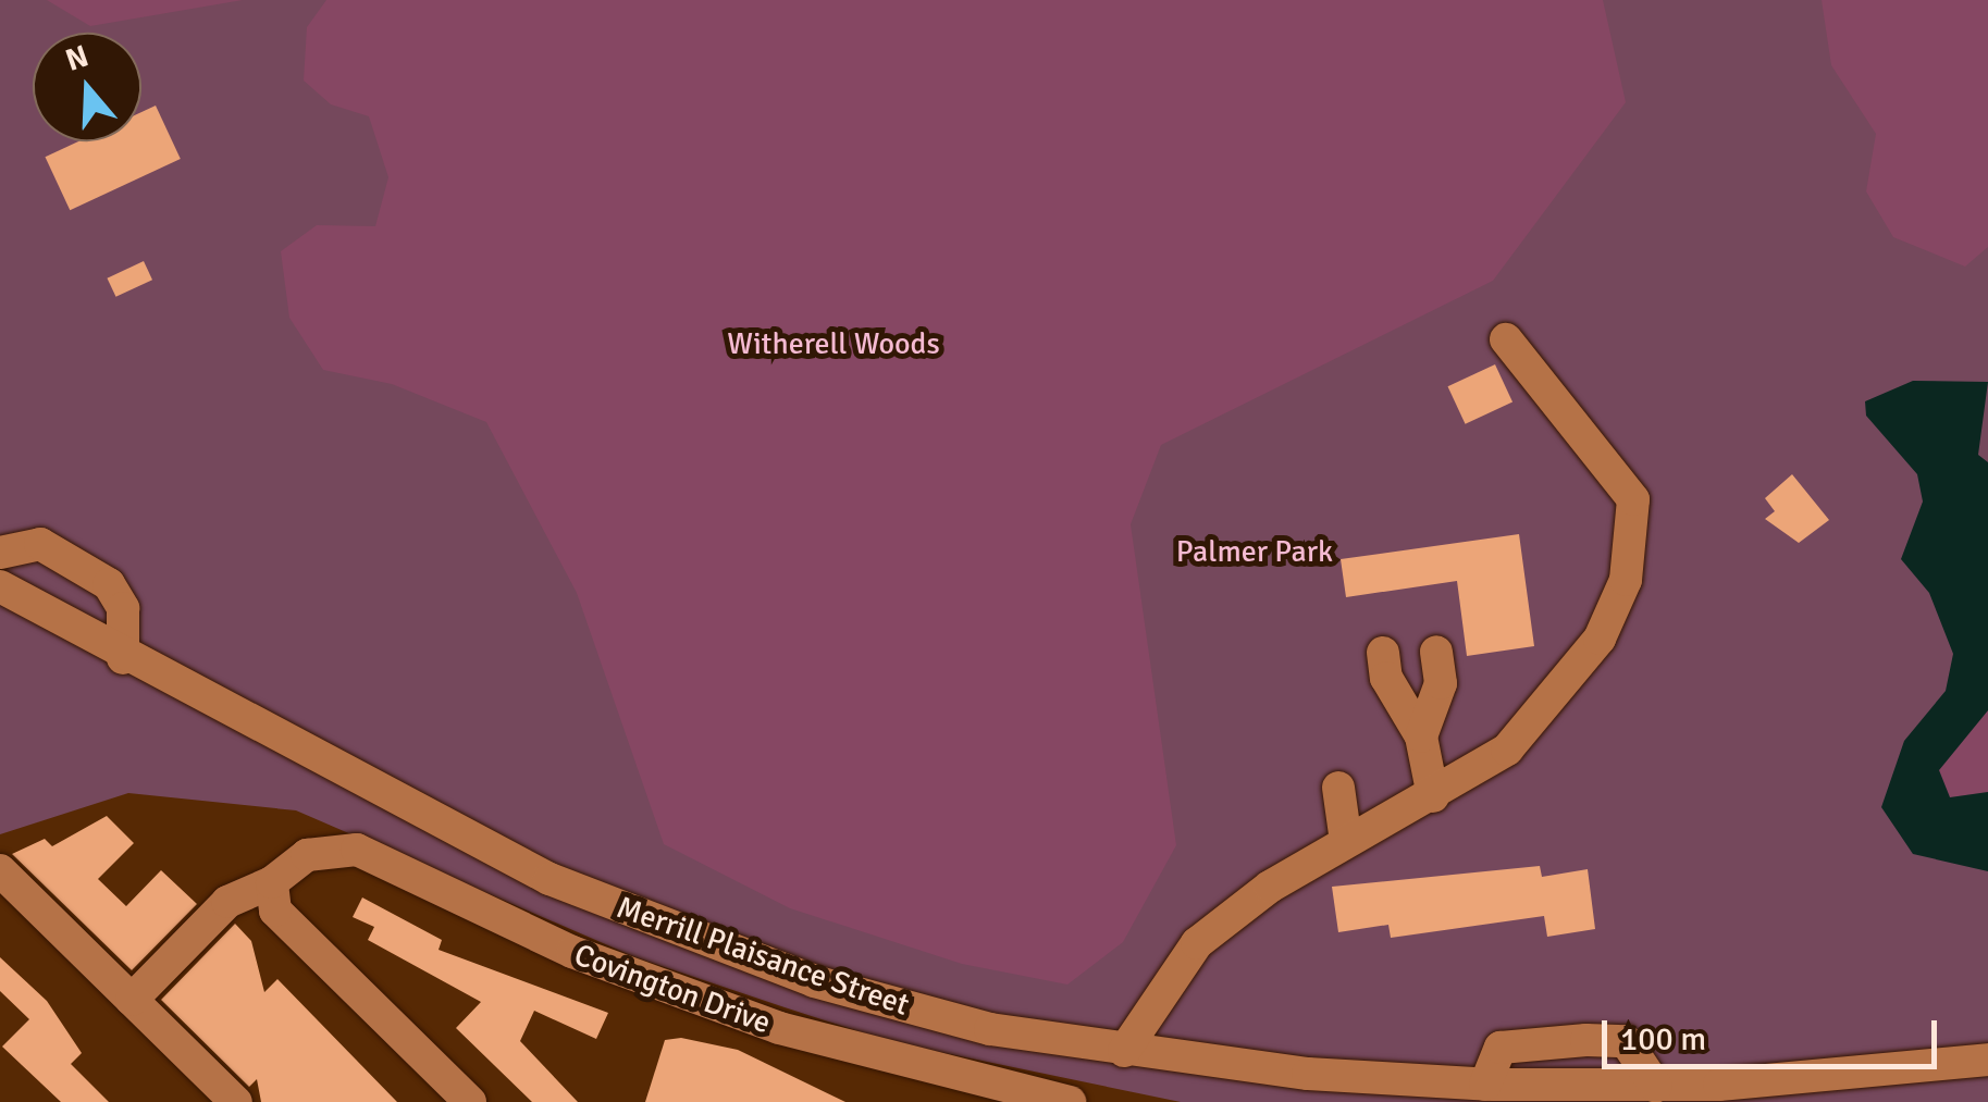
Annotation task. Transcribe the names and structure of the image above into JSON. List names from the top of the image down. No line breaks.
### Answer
{"streets":{"street":["Merrill Plaisance Street","Covington Drive"]},"parks":["Witherell Woods","Palmer Park"],"scale_bar":"100 m","north":"top"}
